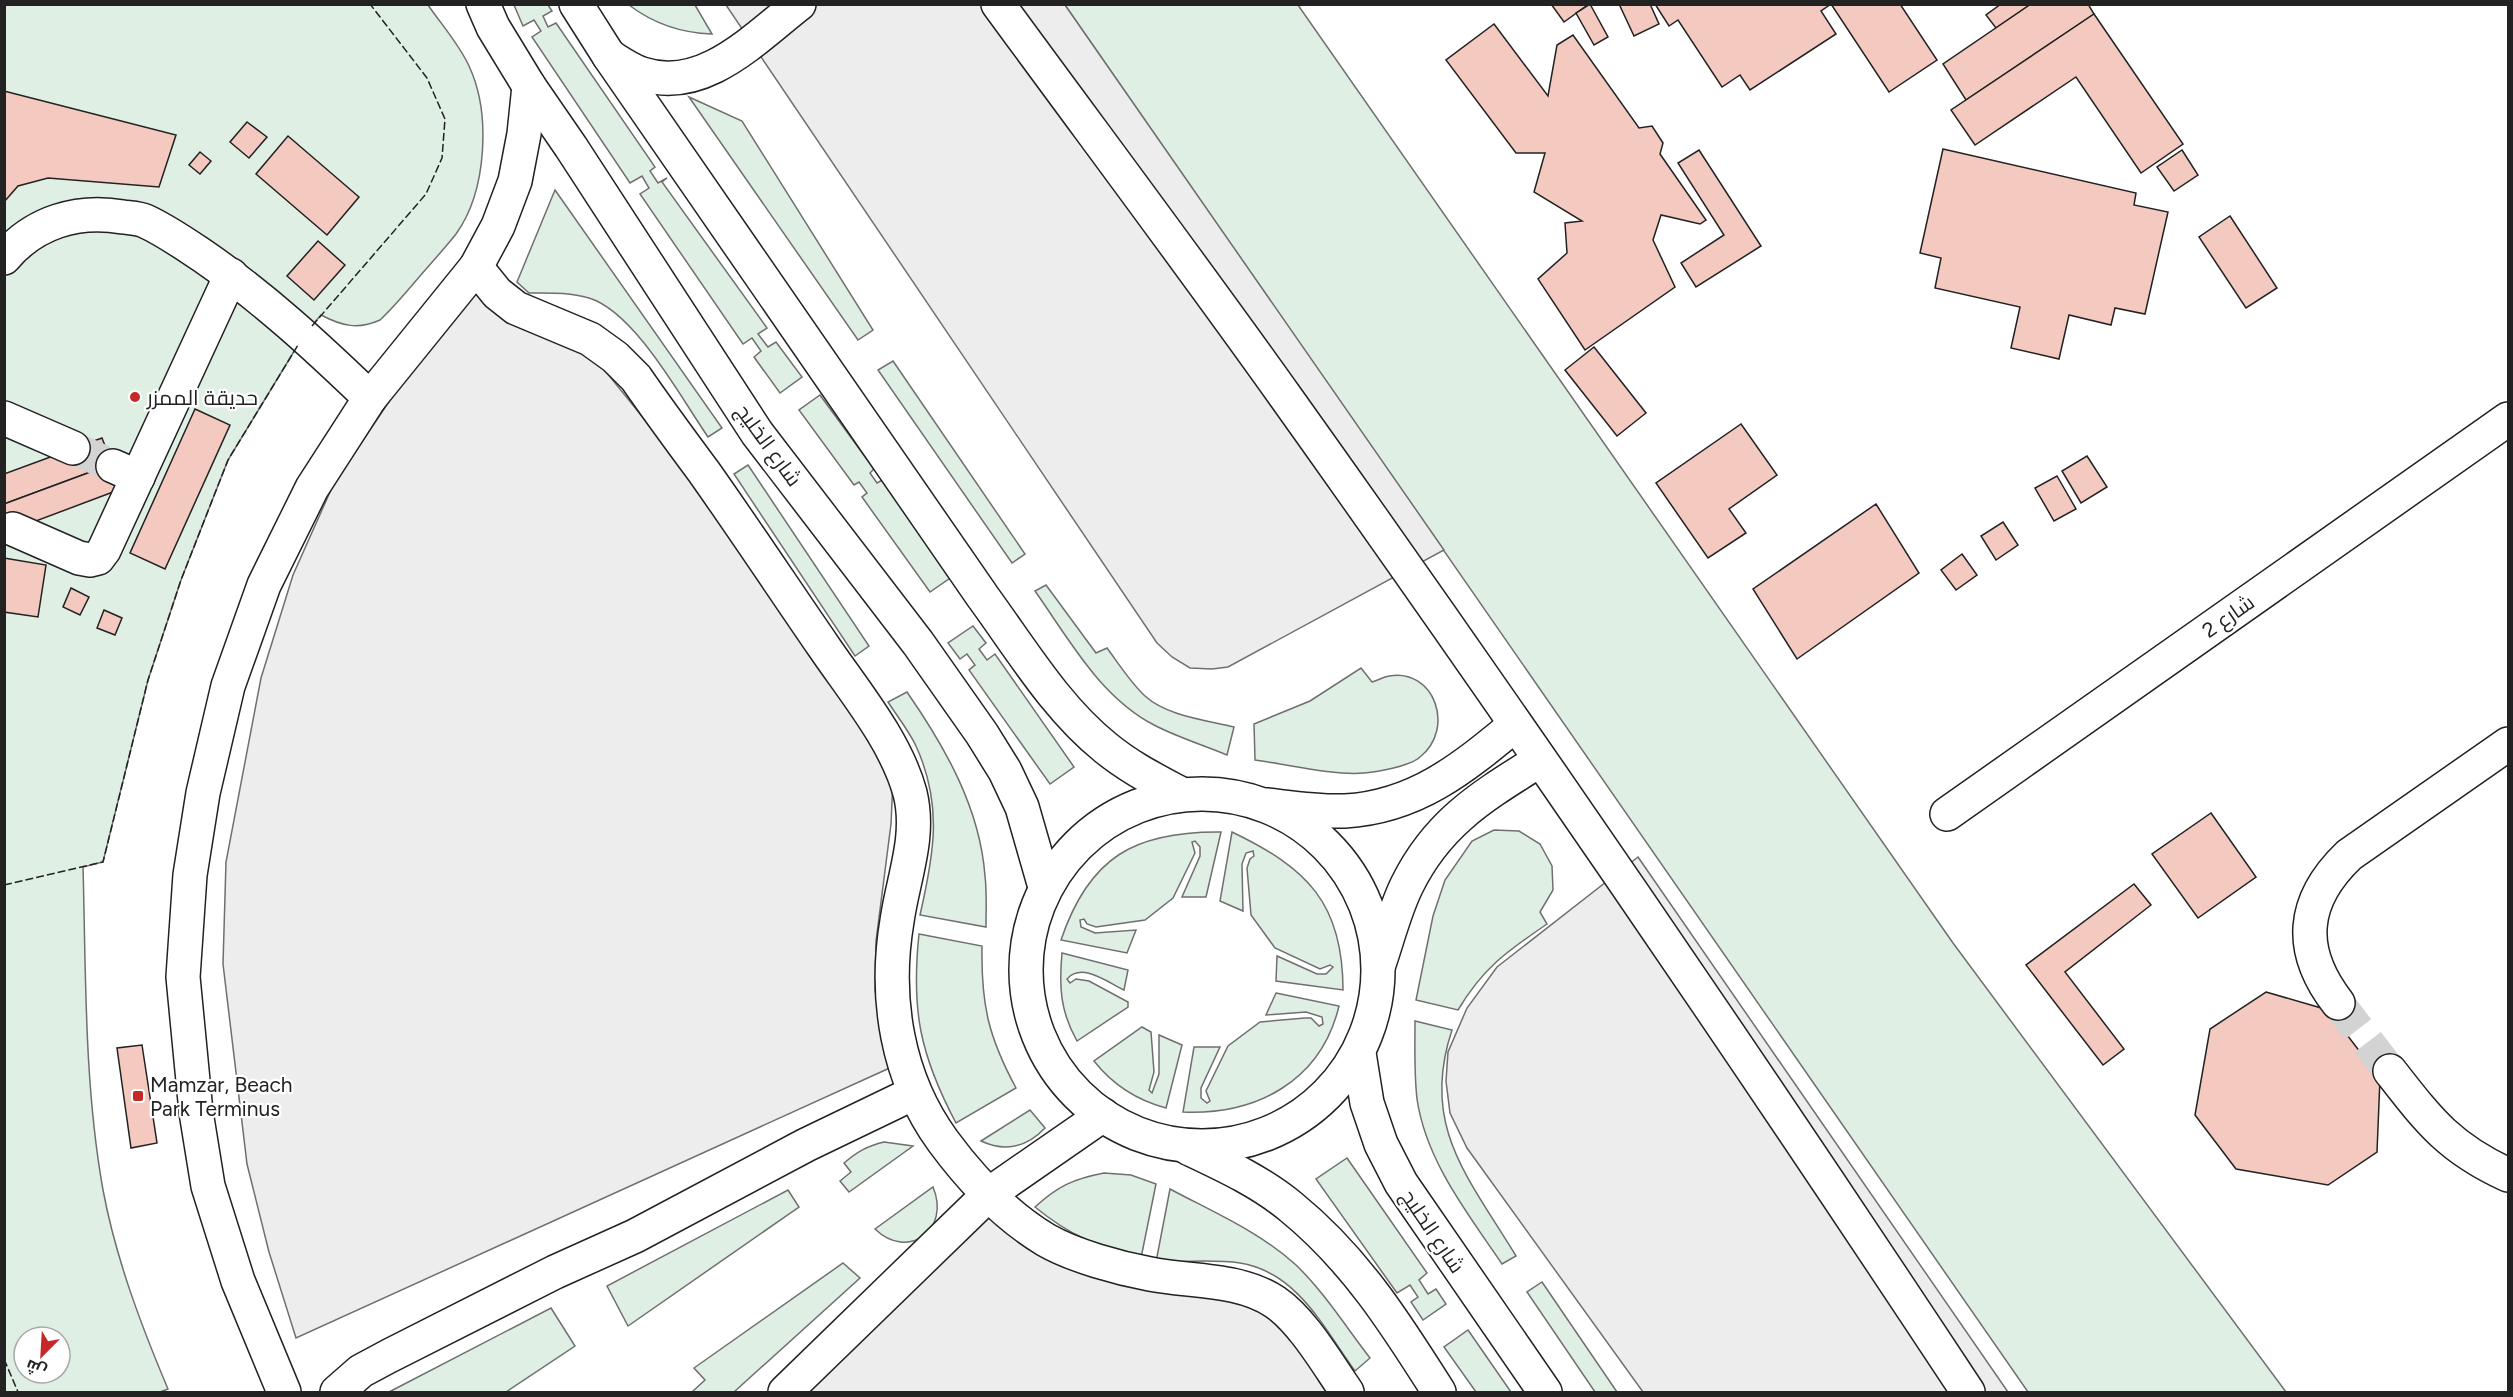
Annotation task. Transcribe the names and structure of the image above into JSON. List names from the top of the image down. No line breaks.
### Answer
{"streets":{"street":["شارع الخليج","شارع 2"]},"places":{"other":["حديقة الممزر"],"transit":["Mamzar, Beach Park Terminus"]},"north":"bottom left"}
